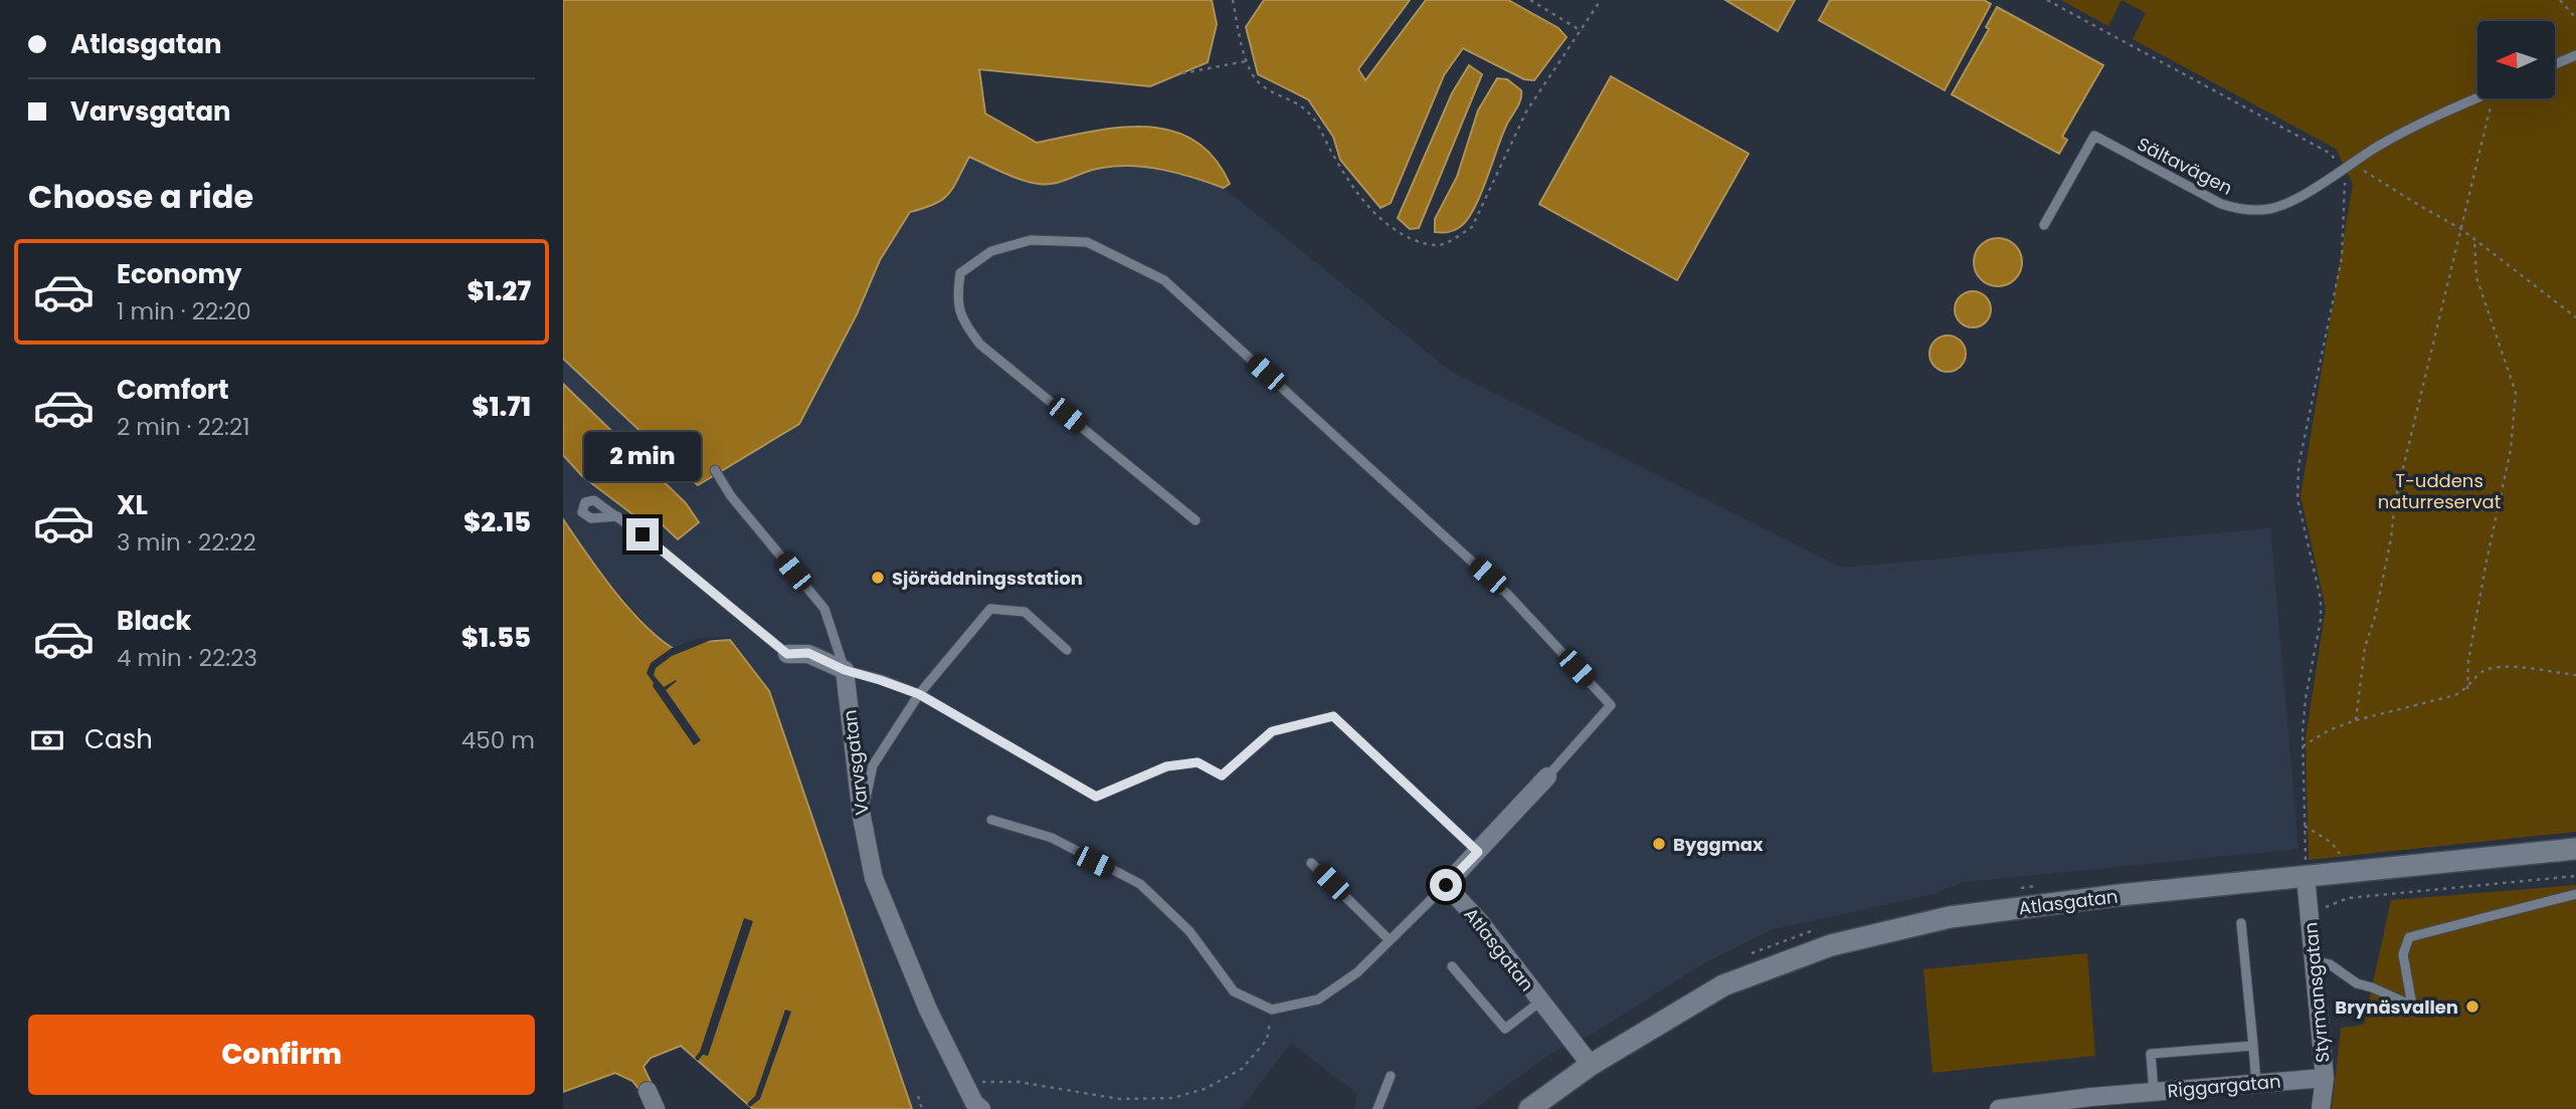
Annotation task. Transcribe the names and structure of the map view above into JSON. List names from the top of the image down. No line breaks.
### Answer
{"streets":{"street":["Varvsgatan","Atlasgatan","Styrmansgatan","Riggargatan"],"lane":["Sältavägen"]},"crossings":[["Atlasgatan","Styrmansgatan"],["Styrmansgatan","Riggargatan"]],"parks":["T-uddens naturreservat"],"places":["Sjöräddningsstation","Byggmax","Brynäsvallen"],"north":"left","page":{"banner":["Atlasgatan","Varvsgatan"],"heading":"Choose a ride","list":[{"name":"Economy","note":"1 min · 22:20","value":"$1.27"},{"name":"Comfort","note":"2 min · 22:21","value":"$1.71"},{"name":"XL","note":"3 min · 22:22","value":"$2.15"},{"name":"Black","note":"4 min · 22:23","value":"$1.55"}],"bubble":"2 min","pay":["Cash","450 m"],"buttons":"Confirm"}}
